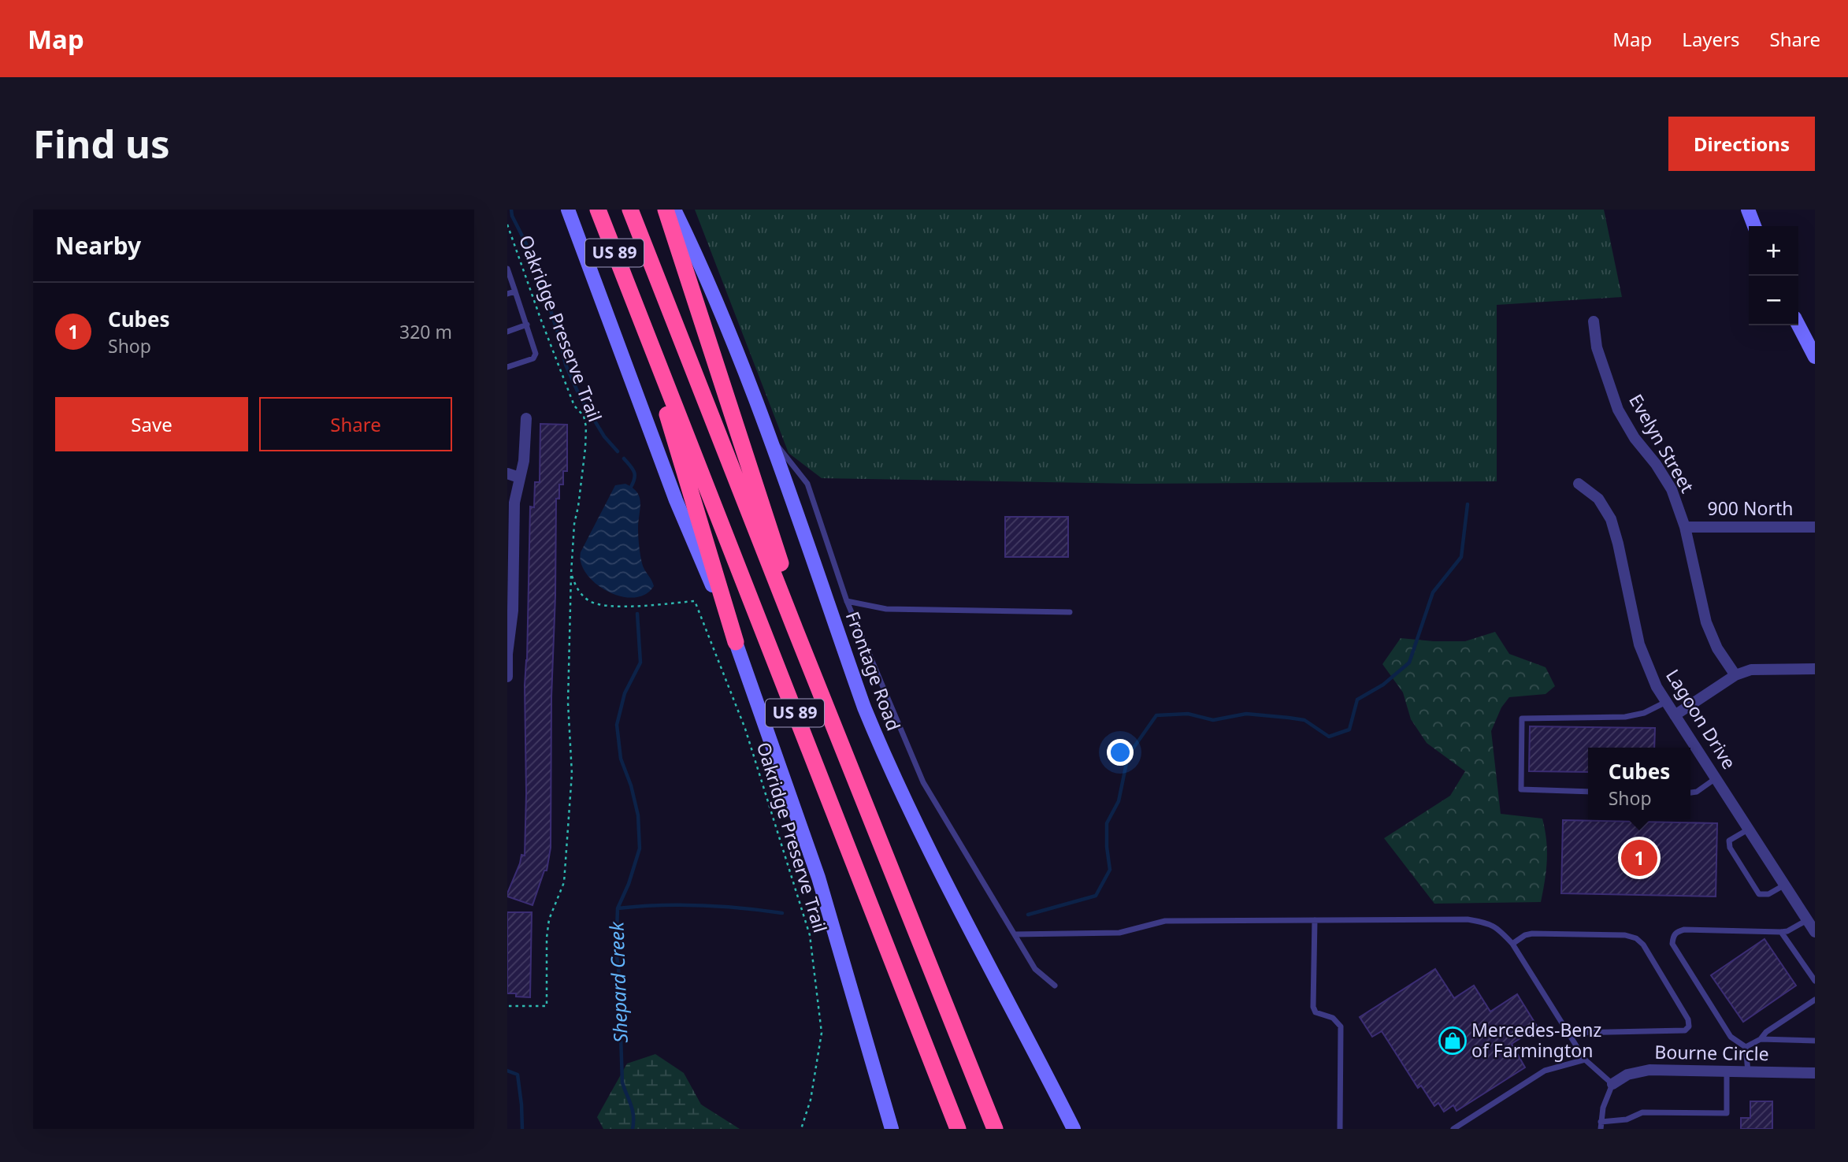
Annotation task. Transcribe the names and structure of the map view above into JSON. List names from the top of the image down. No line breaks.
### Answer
{"streets":{"highway":["US 89"],"main road":["Frontage Road"],"street":["Evelyn Street","900 North","Lagoon Drive","Bourne Circle"],"path":["Oakridge Preserve Trail"]},"crossings":[["Evelyn Street","900 North"]],"water":["Shepard Creek"],"places":{"shop":["Mercedes-Benz of Farmington"]},"page":{"header":"Map","nav":["Map","Layers","Share"],"buttons":["Directions",["Save","Share"]],"title":"Find us","heading":"Nearby","map_buttons":["+","−"],"list":[{"mark":"1","name":"Cubes","note":"Shop","value":"320 m"}],"popup":["Cubes","Shop"],"pins":"1"}}
